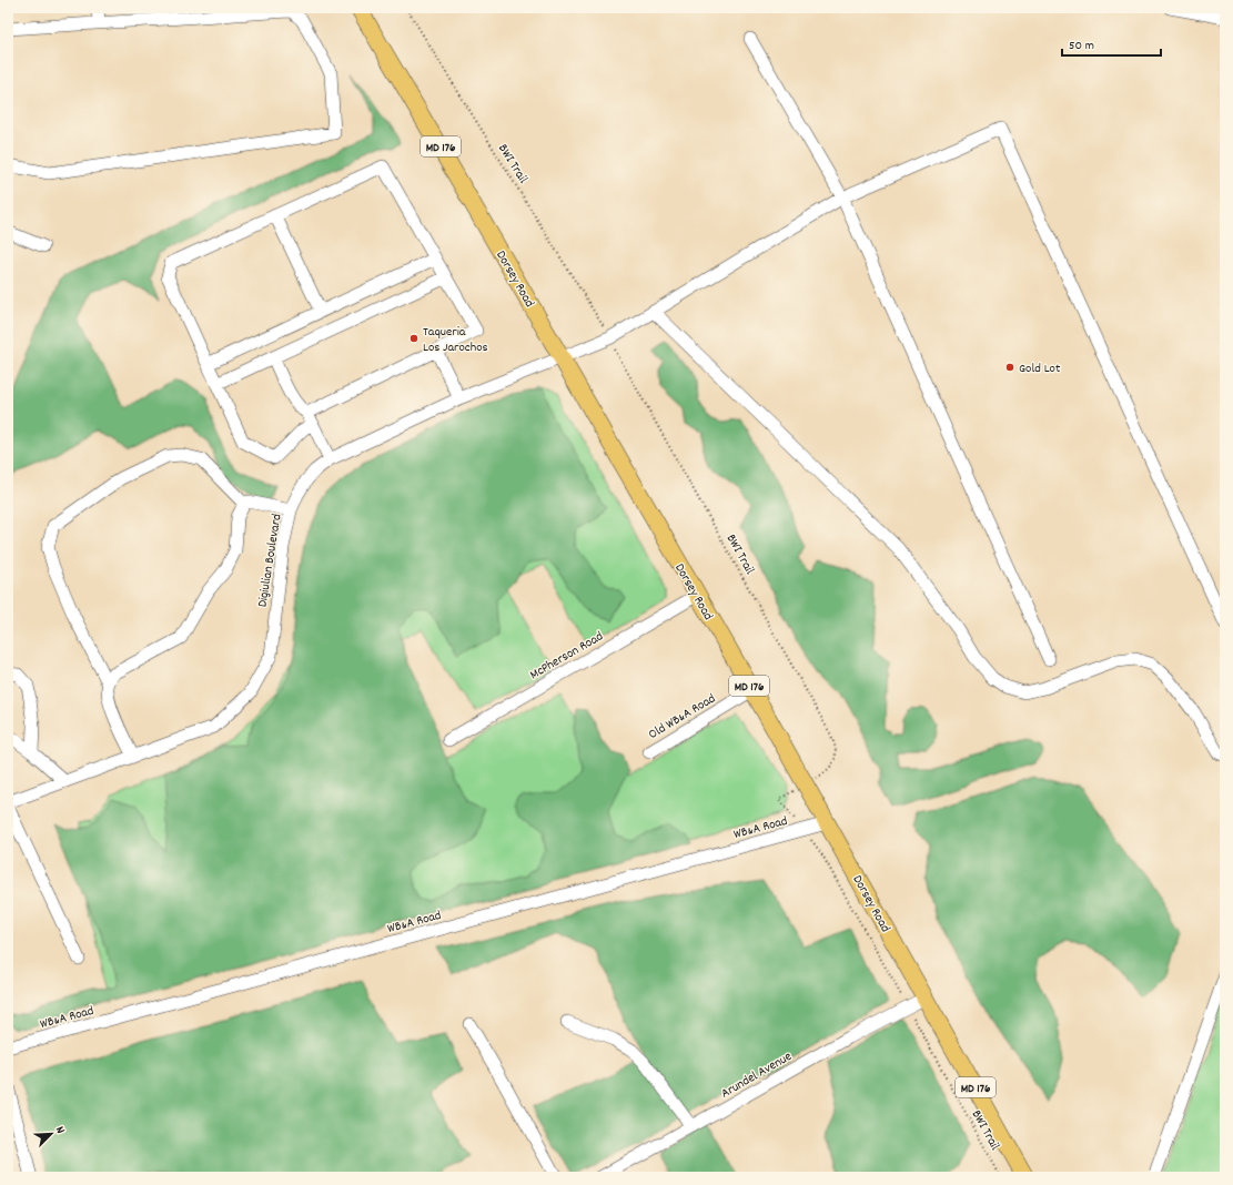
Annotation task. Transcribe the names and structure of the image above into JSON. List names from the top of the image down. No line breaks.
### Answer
{"streets":{"main road":["MD 176","Dorsey Road"],"street":["Digiulian Boulevard","McPherson Road","Old WB&A Road","WB&A Road","Arundel Avenue"],"path":["BWI Trail"]},"crossings":[["Dorsey Road","Digiulian Boulevard"],["Dorsey Road","McPherson Road"],["Dorsey Road","Old WB&A Road"],["Dorsey Road","WB&A Road"],["Dorsey Road","Arundel Avenue"]],"places":["Taqueria Los Jarochos","Gold Lot"],"scale_bar":"50 m","north":"top right"}
